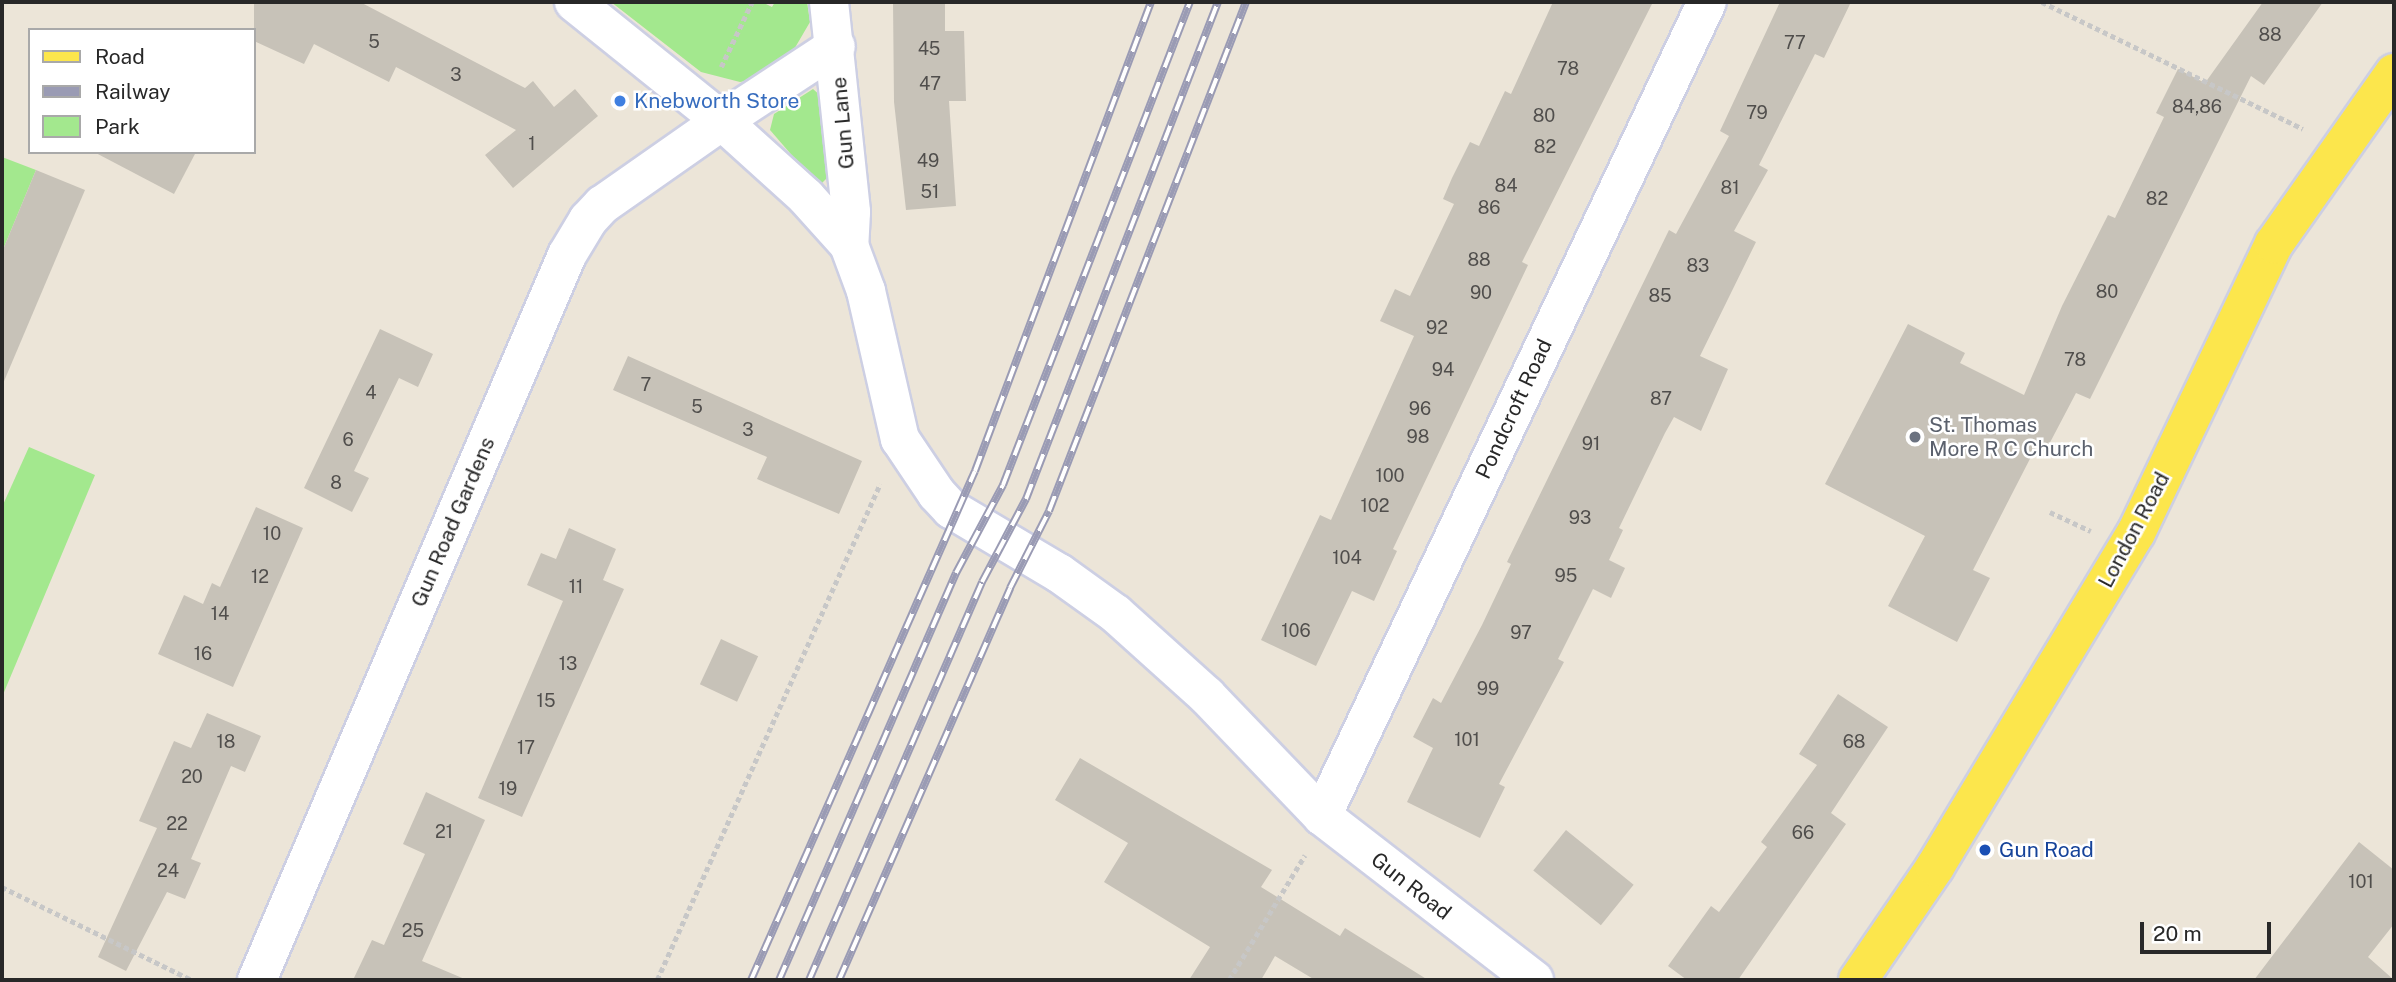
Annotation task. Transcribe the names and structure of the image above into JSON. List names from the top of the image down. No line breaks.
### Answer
{"streets":{"main road":["London Road"],"street":["Gun Lane","Pondcroft Road","Gun Road Gardens","Gun Road"]},"crossings":[["Gun Lane","Gun Road Gardens"],["Gun Lane","Gun Road"],["Pondcroft Road","Gun Road"]],"places":["Knebworth Store","St. Thomas More R C Church","Gun Road"],"house_numbers":["88","5","77","45","78","3","47","84,86","79","80","1","82","49","84","81","51","82","86","88","83","80","90","85","92","78","94","7","4","87","5","96","3","98","6","91","100","8","102","93","10","104","95","12","11","14","106","97","16","13","99","15","101","18","68","17","20","19","22","21","66","24","101","25"],"legend":["Road","Railway","Park"],"scale_bar":"20 m"}
